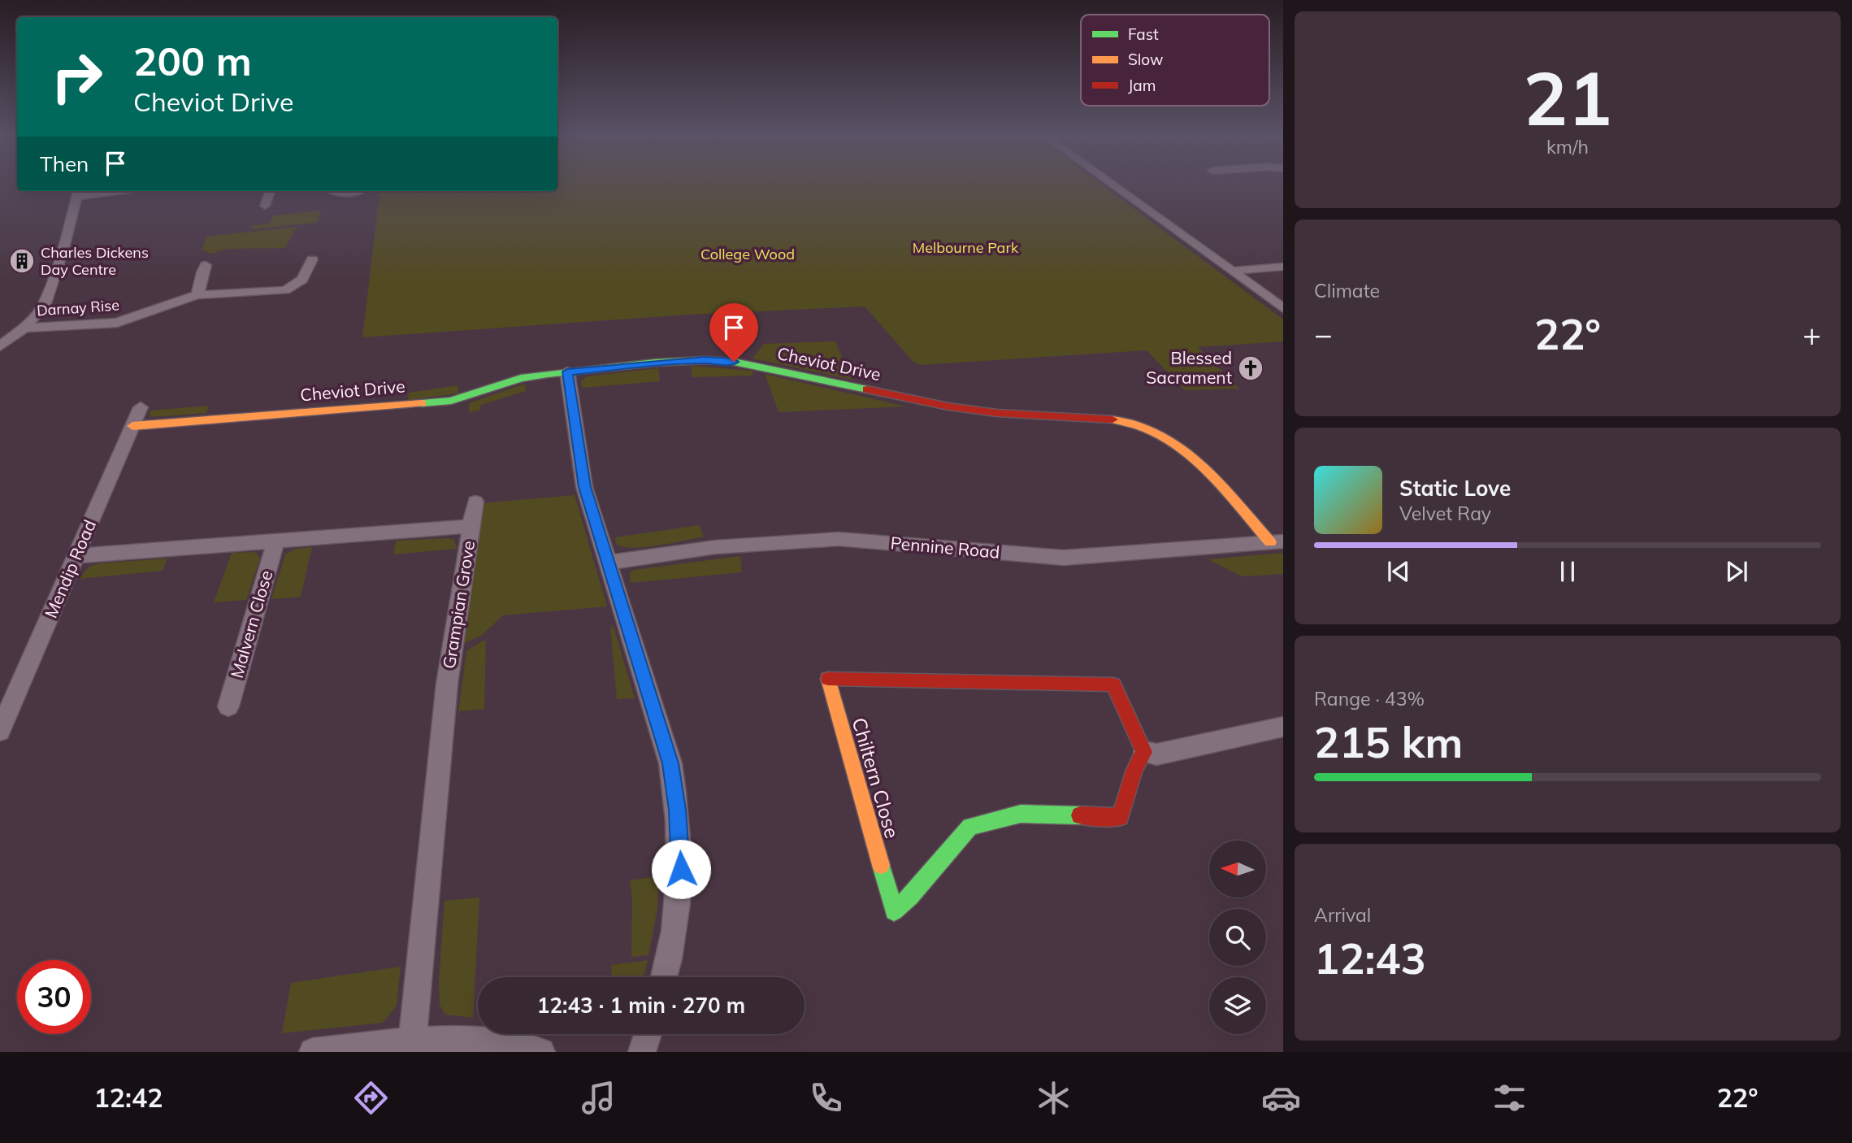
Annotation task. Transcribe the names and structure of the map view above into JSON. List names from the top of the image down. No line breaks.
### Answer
{"streets":{"street":["Darnay Rise","Cheviot Drive","Pennine Road","Mendip Road","Grampian Grove","Malvern Close","Chiltern Close"]},"crossings":[["Cheviot Drive","Pennine Road"],["Cheviot Drive","Mendip Road"],["Mendip Road","Grampian Grove"],["Grampian Grove","Malvern Close"]],"parks":["Melbourne Park","College Wood"],"places":{"building":["Charles Dickens Day Centre"],"church":["Blessed Sacrament"]},"legend":["Fast","Slow","Jam"],"north":"left","page":{"tile":[["21","km/h"],"Climate",["Range · 43%","215 km"],["Arrival","12:43"]],"turn":["200 m","Cheviot Drive"],"then":"Then","heat":["−","22°","+"],"song":["Static Love","Velvet Ray"],"limit":"30","trip":"12:43 · 1 min · 270 m","tabs":["12:42","22°"]}}
